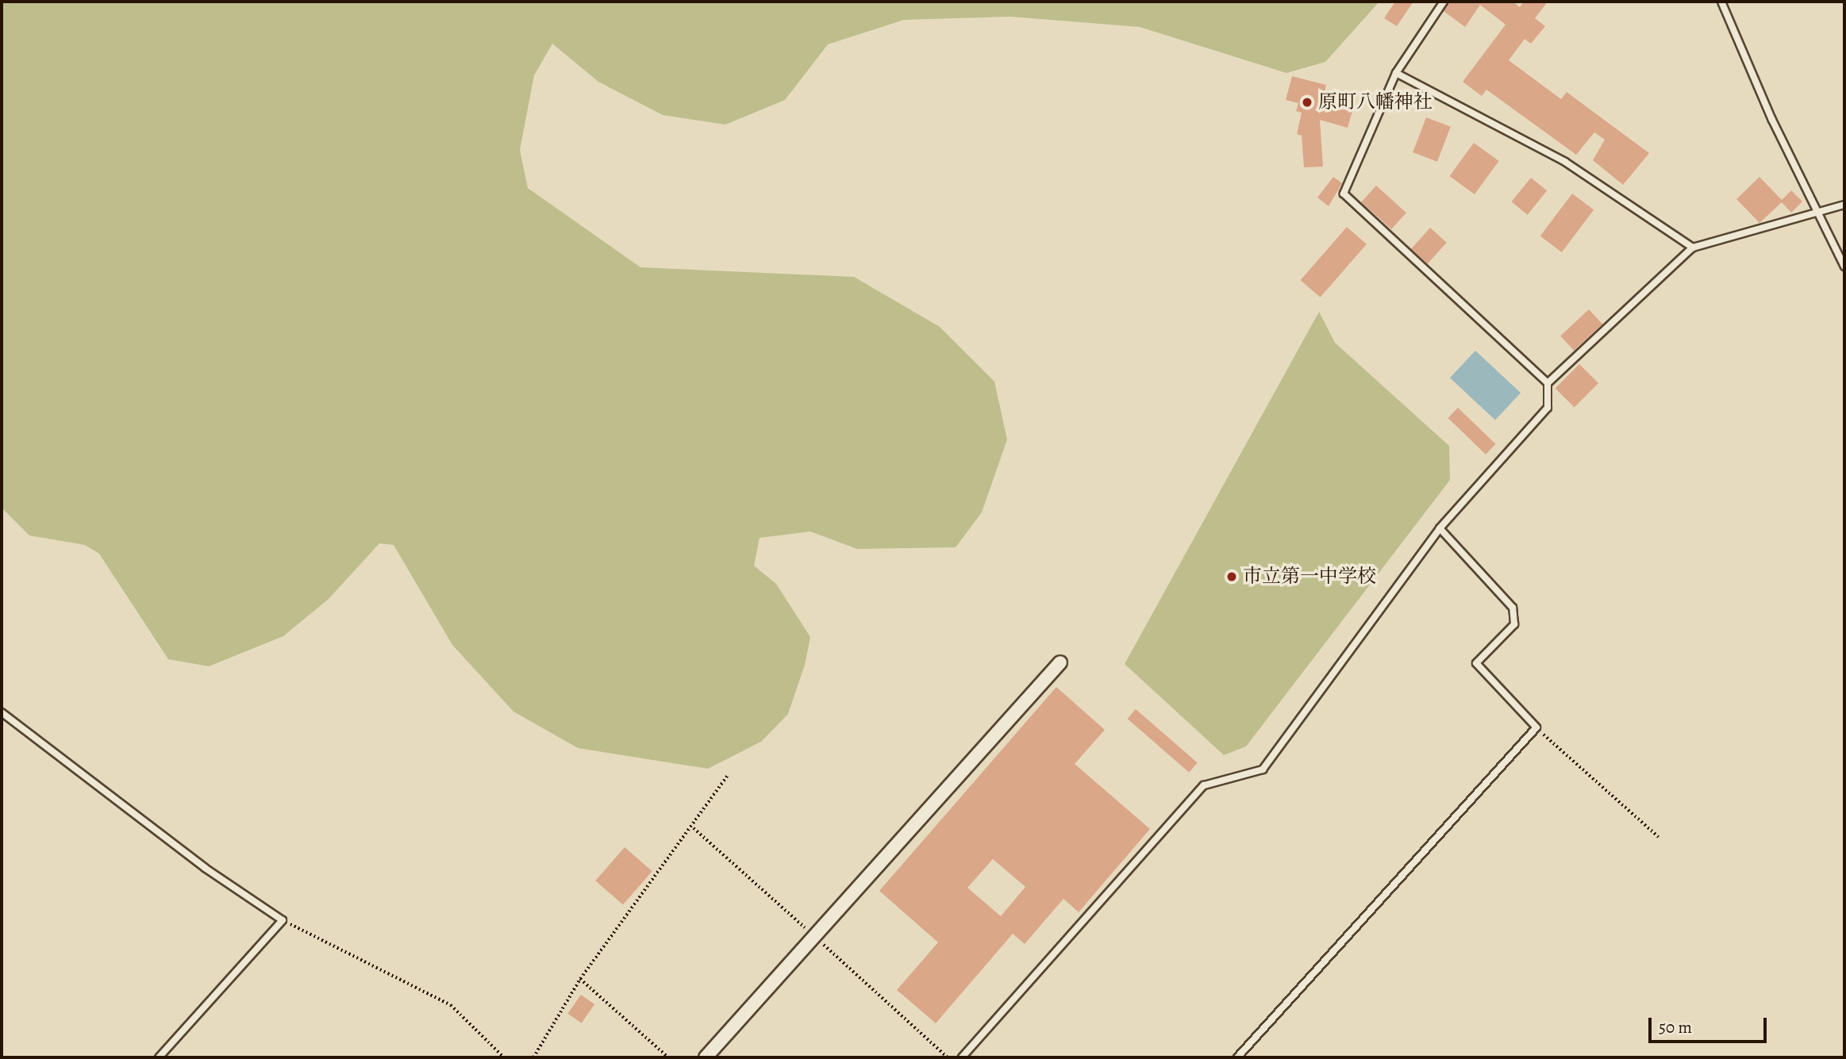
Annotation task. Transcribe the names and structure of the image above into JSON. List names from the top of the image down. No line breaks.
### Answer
{"places":["原町八幡神社","市立第一中学校"],"scale_bar":"50 m"}
